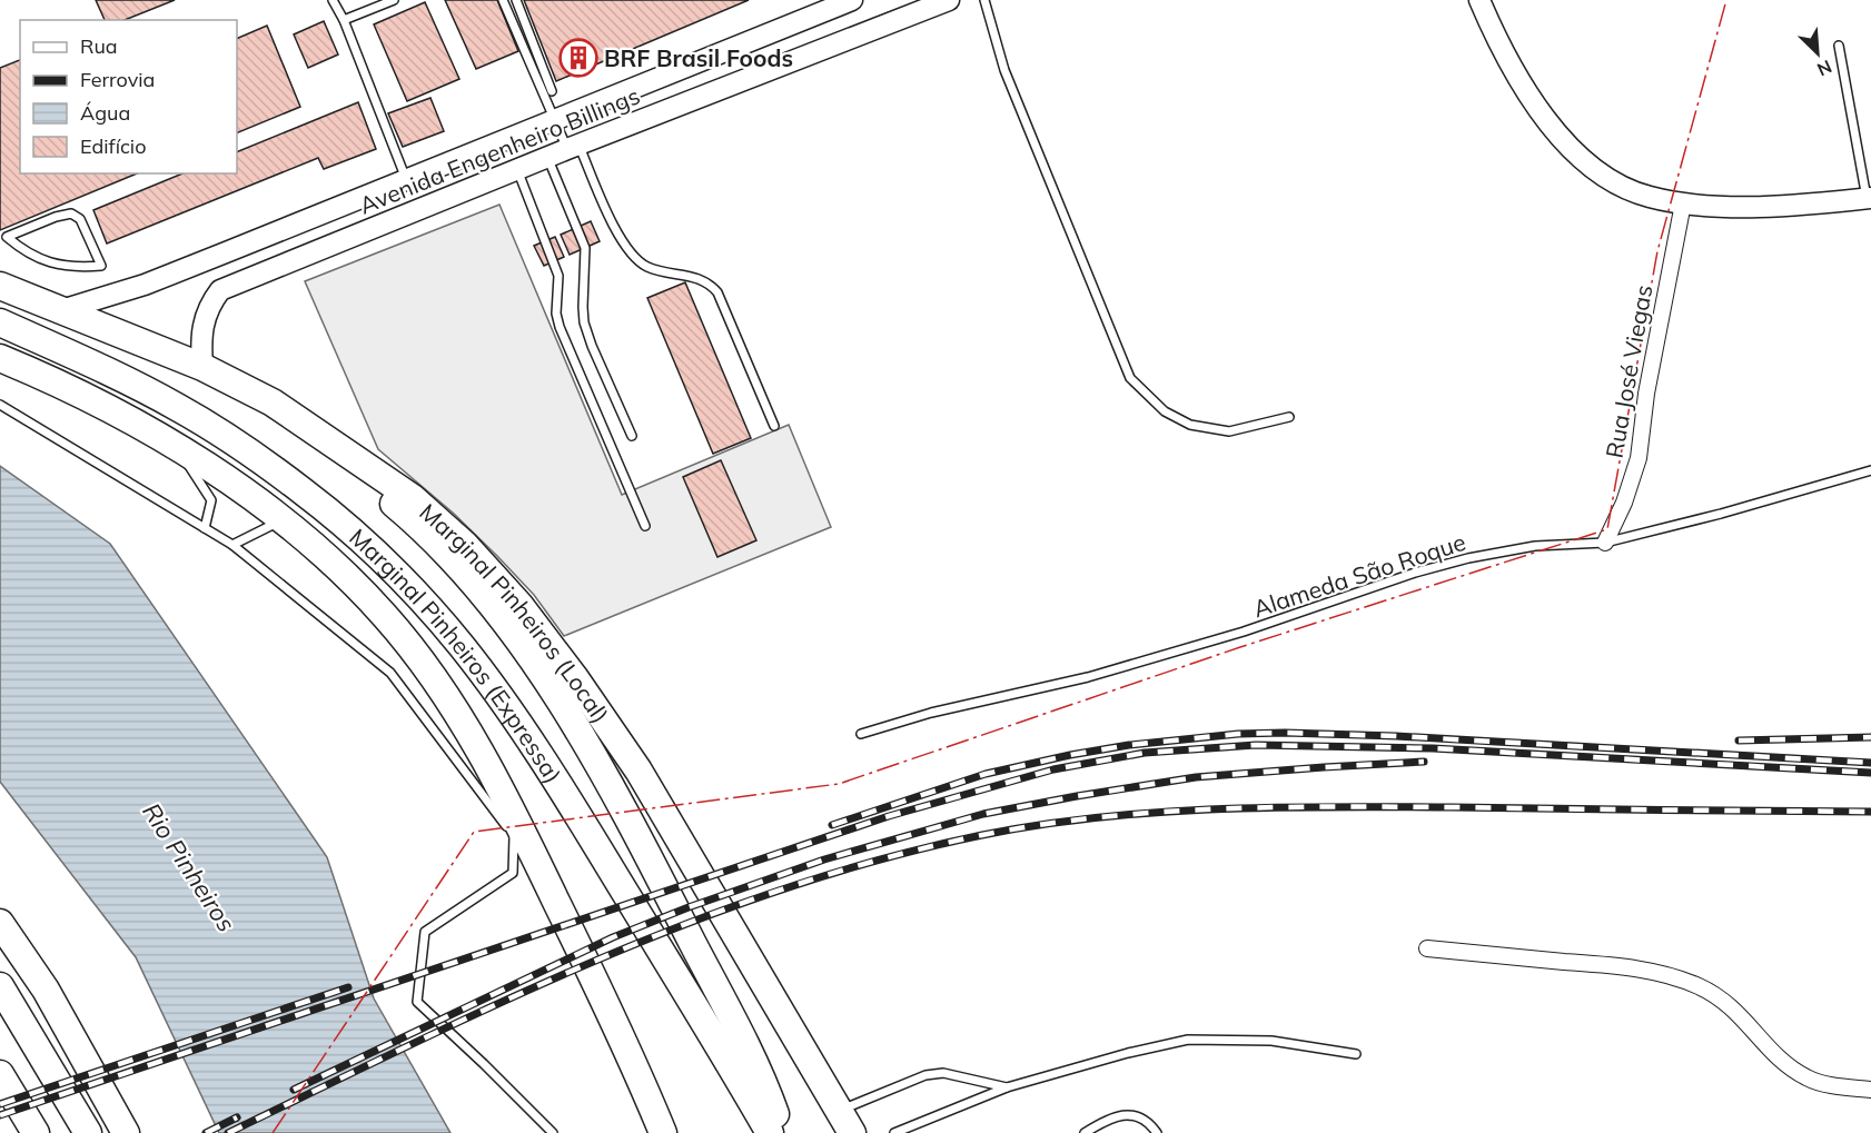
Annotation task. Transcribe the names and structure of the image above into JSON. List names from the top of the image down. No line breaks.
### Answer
{"streets":{"highway":["Marginal Pinheiros (Local)","Marginal Pinheiros (Expressa)"],"street":["Avenida Engenheiro Billings","Rua José Viegas"],"lane":["Alameda São Roque"]},"crossings":[["Avenida Engenheiro Billings","Marginal Pinheiros (Local)"],["Rua José Viegas","Alameda São Roque"]],"water":["Rio Pinheiros"],"places":{"building":["BRF Brasil Foods"]},"legend":["Rua","Ferrovia","Água","Edifício"],"north":"bottom right"}
